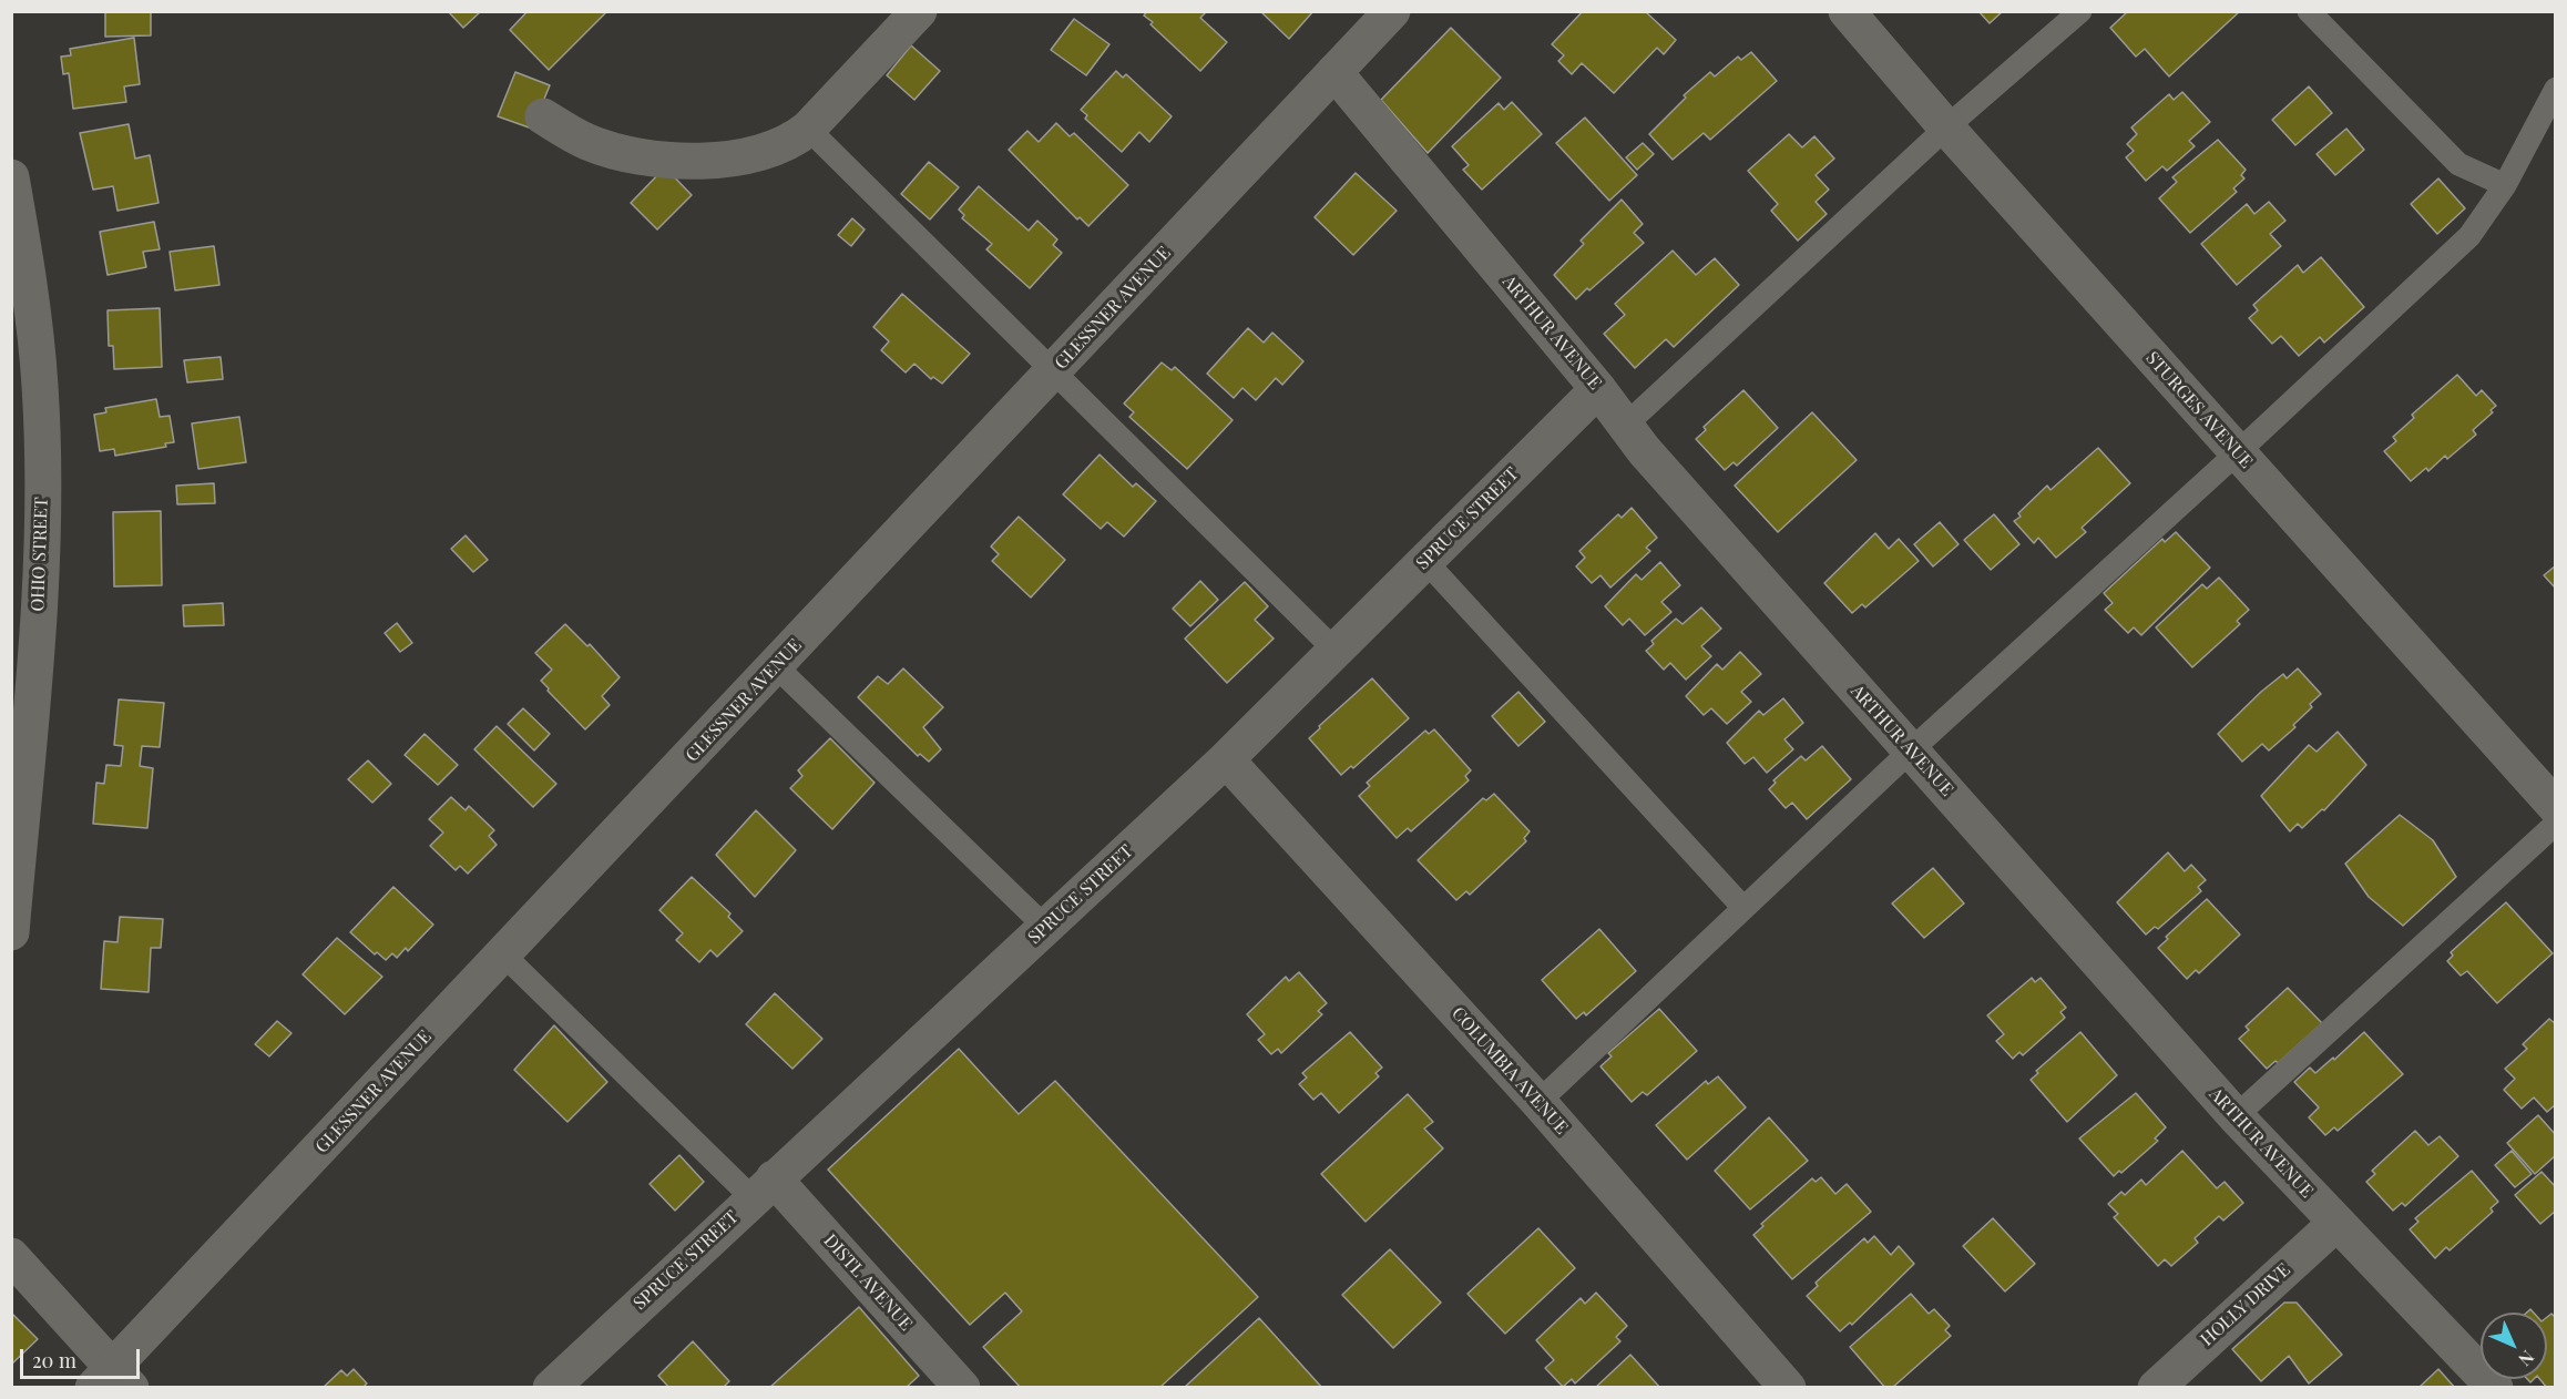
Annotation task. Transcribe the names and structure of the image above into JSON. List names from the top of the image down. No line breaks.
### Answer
{"streets":{"street":["GLESSNER AVENUE","ARTHUR AVENUE","STURGES AVENUE","SPRUCE STREET","OHIO STREET","COLUMBIA AVENUE","DISTL AVENUE","HOLLY DRIVE"]},"crossings":[["GLESSNER AVENUE","ARTHUR AVENUE"],["ARTHUR AVENUE","SPRUCE STREET"],["ARTHUR AVENUE","HOLLY DRIVE"],["SPRUCE STREET","COLUMBIA AVENUE"],["SPRUCE STREET","DISTL AVENUE"]],"scale_bar":"20 m","north":"bottom right"}
